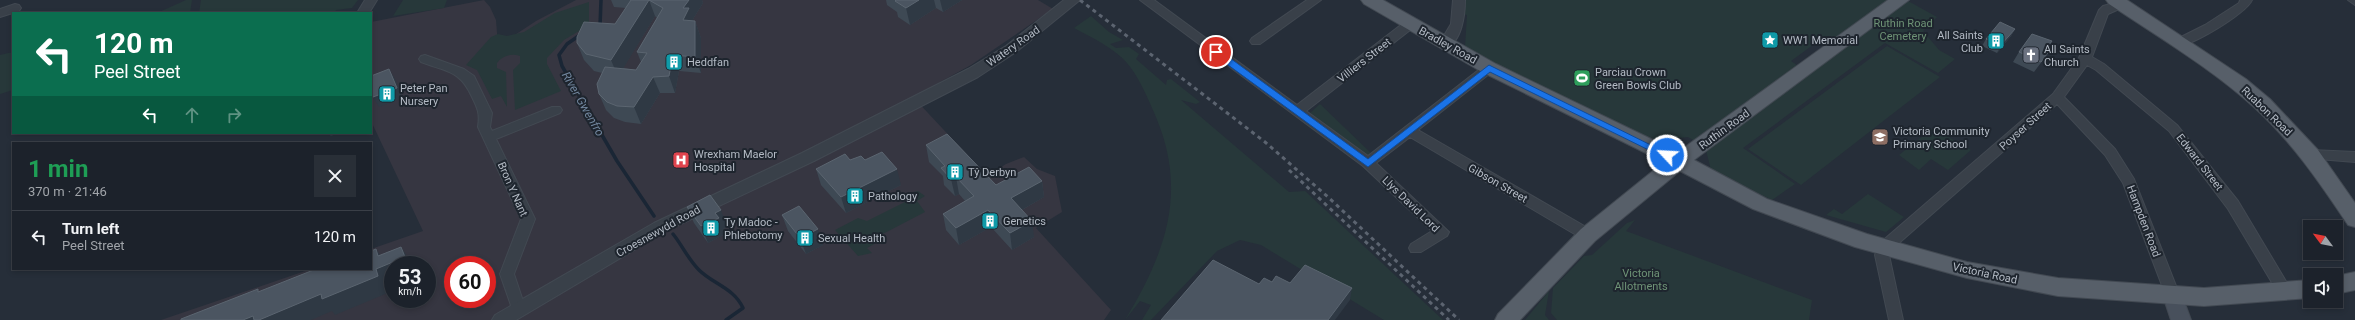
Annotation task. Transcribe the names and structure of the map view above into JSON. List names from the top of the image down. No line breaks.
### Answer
{"streets":{"main road":["Bradley Road","Ruabon Road","Ruthin Road","Victoria Road"],"street":["Watery Road","Villiers Street","Poyser Street","Edward Street","Gibson Street","Bron Y Nant","Llys David Lord","Hampden Road","Croesnewydd Road"]},"crossings":[["Bradley Road","Villiers Street"],["Bradley Road","Ruthin Road"],["Bradley Road","Victoria Road"],["Watery Road","Croesnewydd Road"],["Villiers Street","Llys David Lord"],["Ruabon Road","Poyser Street"],["Poyser Street","Edward Street"],["Poyser Street","Hampden Road"],["Poyser Street","Victoria Road"],["Ruthin Road","Gibson Street"],["Ruthin Road","Victoria Road"],["Edward Street","Victoria Road"],["Bron Y Nant","Croesnewydd Road"],["Hampden Road","Victoria Road"]],"water":["River Gwenfro"],"parks":["Ruthin Road Cemetery","Victoria Allotments"],"places":{"place":["WW1 Memorial"],"building":["All Saints Club","Heddfan","Peter Pan Nursery","Tŷ Derbyn","Pathology","Genetics","Ty Madoc - Phlebotomy","Sexual Health"],"church":["All Saints Church"],"sports":["Parciau Crown Green Bowls Club"],"school or university":["Victoria Community Primary School"],"hospital":["Wrexham Maelor Hospital"]},"north":"top left","page":{"turn":["120 m","Peel Street"],"heading":["1 min","370 m · 21:46"],"list":[{"name":"Turn left","note":"Peel Street","value":"120 m"}],"speed":"53 km/h","limit":"60"}}
